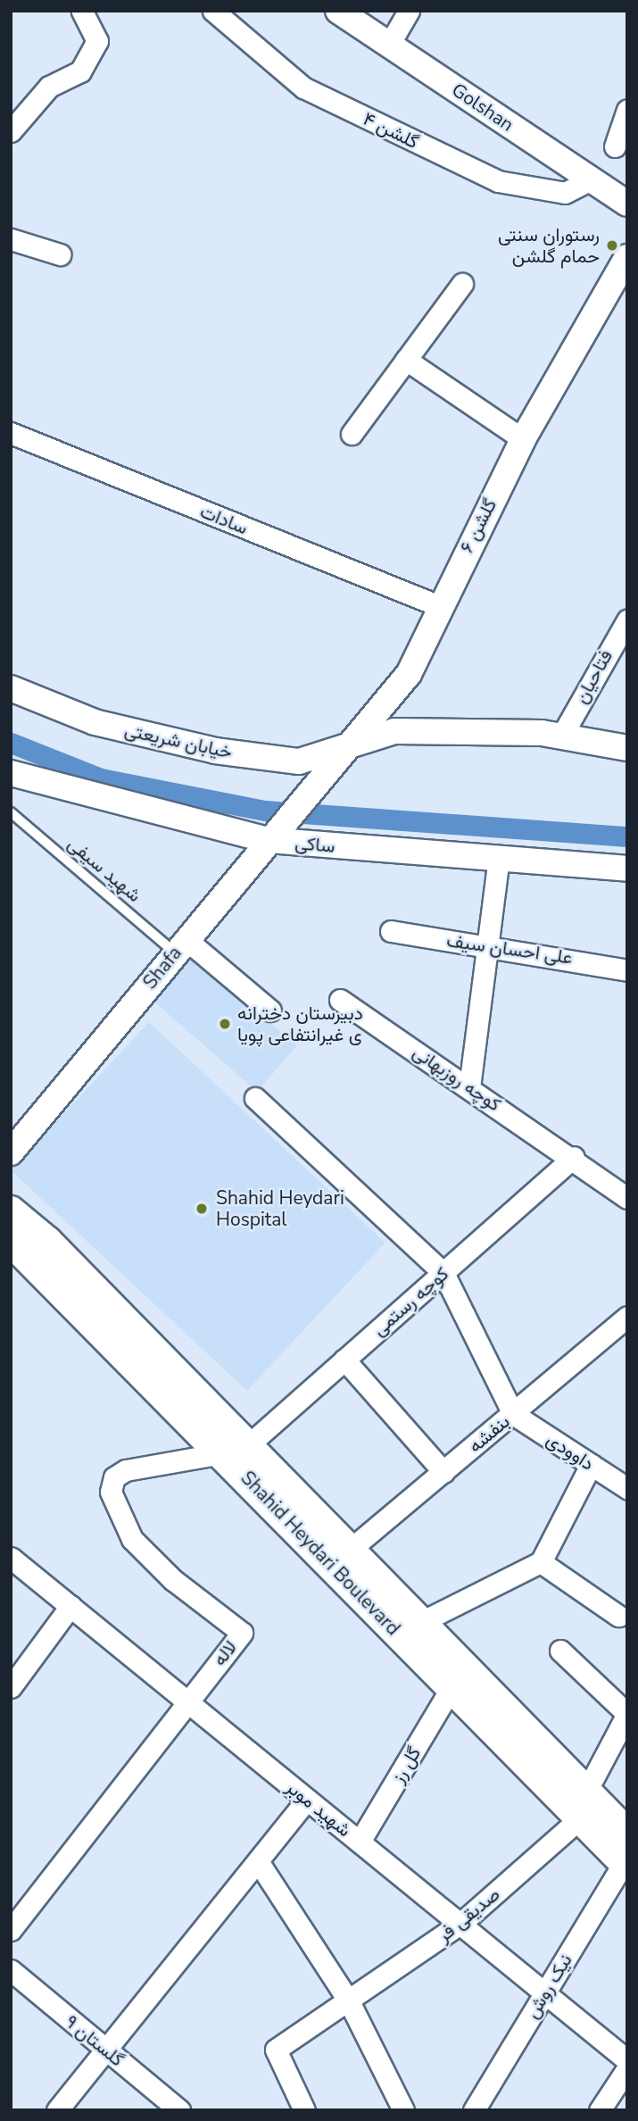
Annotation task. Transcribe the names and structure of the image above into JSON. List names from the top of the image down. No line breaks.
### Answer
{"streets":{"main road":["Shahid Heydari Boulevard"],"street":["Golshan","گلشن ۴","سادات","گلشن ۶","فتاحیان","خیابان شریعتی","ساکی","علی احسان سیف","Shafa","کوچه روزبهانی","کوچه رستمی","بنفشه","داوودی","لاله","گل رز","شهید موبر","صدیقی فر","نیک روش","گلستان ۹"],"lane":["شهید سیفی"]},"crossings":[["Golshan","گلشن ۴"],["سادات","گلشن ۶"],["گلشن ۶","خیابان شریعتی"],["گلشن ۶","Shafa"],["فتاحیان","خیابان شریعتی"],["ساکی","Shafa"],["شهید سیفی","Shafa"],["کوچه روزبهانی","کوچه رستمی"],["کوچه رستمی","Shahid Heydari Boulevard"],["کوچه رستمی","لاله"],["بنفشه","داوودی"],["بنفشه","Shahid Heydari Boulevard"],["Shahid Heydari Boulevard","لاله"],["Shahid Heydari Boulevard","گل رز"],["Shahid Heydari Boulevard","صدیقی فر"],["Shahid Heydari Boulevard","نیک روش"],["لاله","شهید موبر"],["گل رز","شهید موبر"],["شهید موبر","صدیقی فر"],["شهید موبر","نیک روش"]],"places":["رستوران سنتی حمام گلشن","دبیرستان دخترانه ی غیرانتفاعی پویا","Shahid Heydari Hospital"]}
